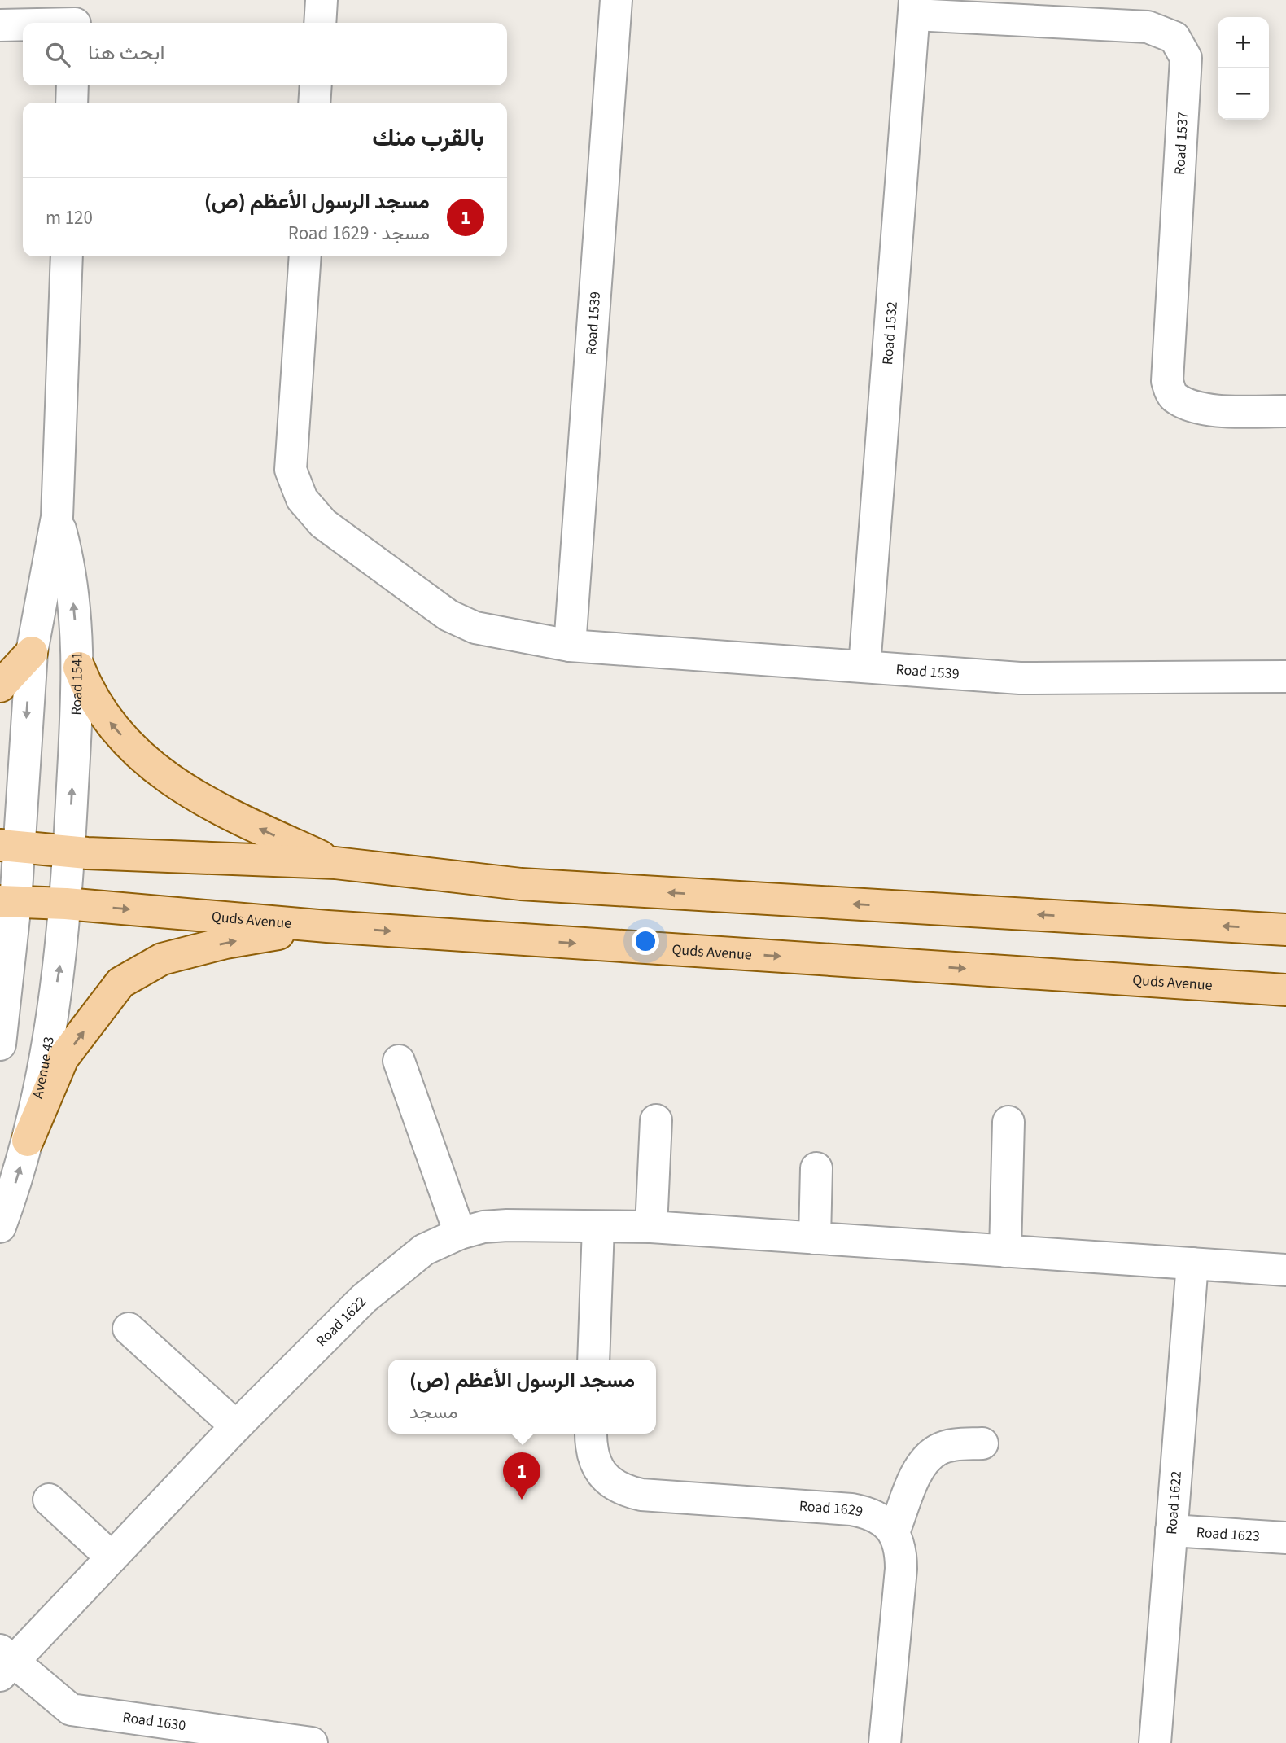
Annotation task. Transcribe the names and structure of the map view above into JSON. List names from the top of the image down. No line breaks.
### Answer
{"streets":{"main road":["Quds Avenue"],"street":["Road 1537","Road 1539","Road 1532","Road 1541","Avenue 43","Road 1622","Road 1629","Road 1623","Road 1630"]},"crossings":[["Road 1537","Road 1532"],["Road 1539","Road 1532"],["Road 1541","Quds Avenue"],["Road 1541","Avenue 43"],["Quds Avenue","Avenue 43"],["Road 1622","Road 1623"],["Road 1622","Road 1630"]],"page":{"map_buttons":["+","−"],"search":"ابحث هنا","heading":"بالقرب منك","list":[{"mark":"1","name":"مسجد الرسول الأعظم (ص)","note":"مسجد · Road 1629","value":"120 m"}],"popup":["مسجد الرسول الأعظم (ص)","مسجد"],"pins":"1"}}
